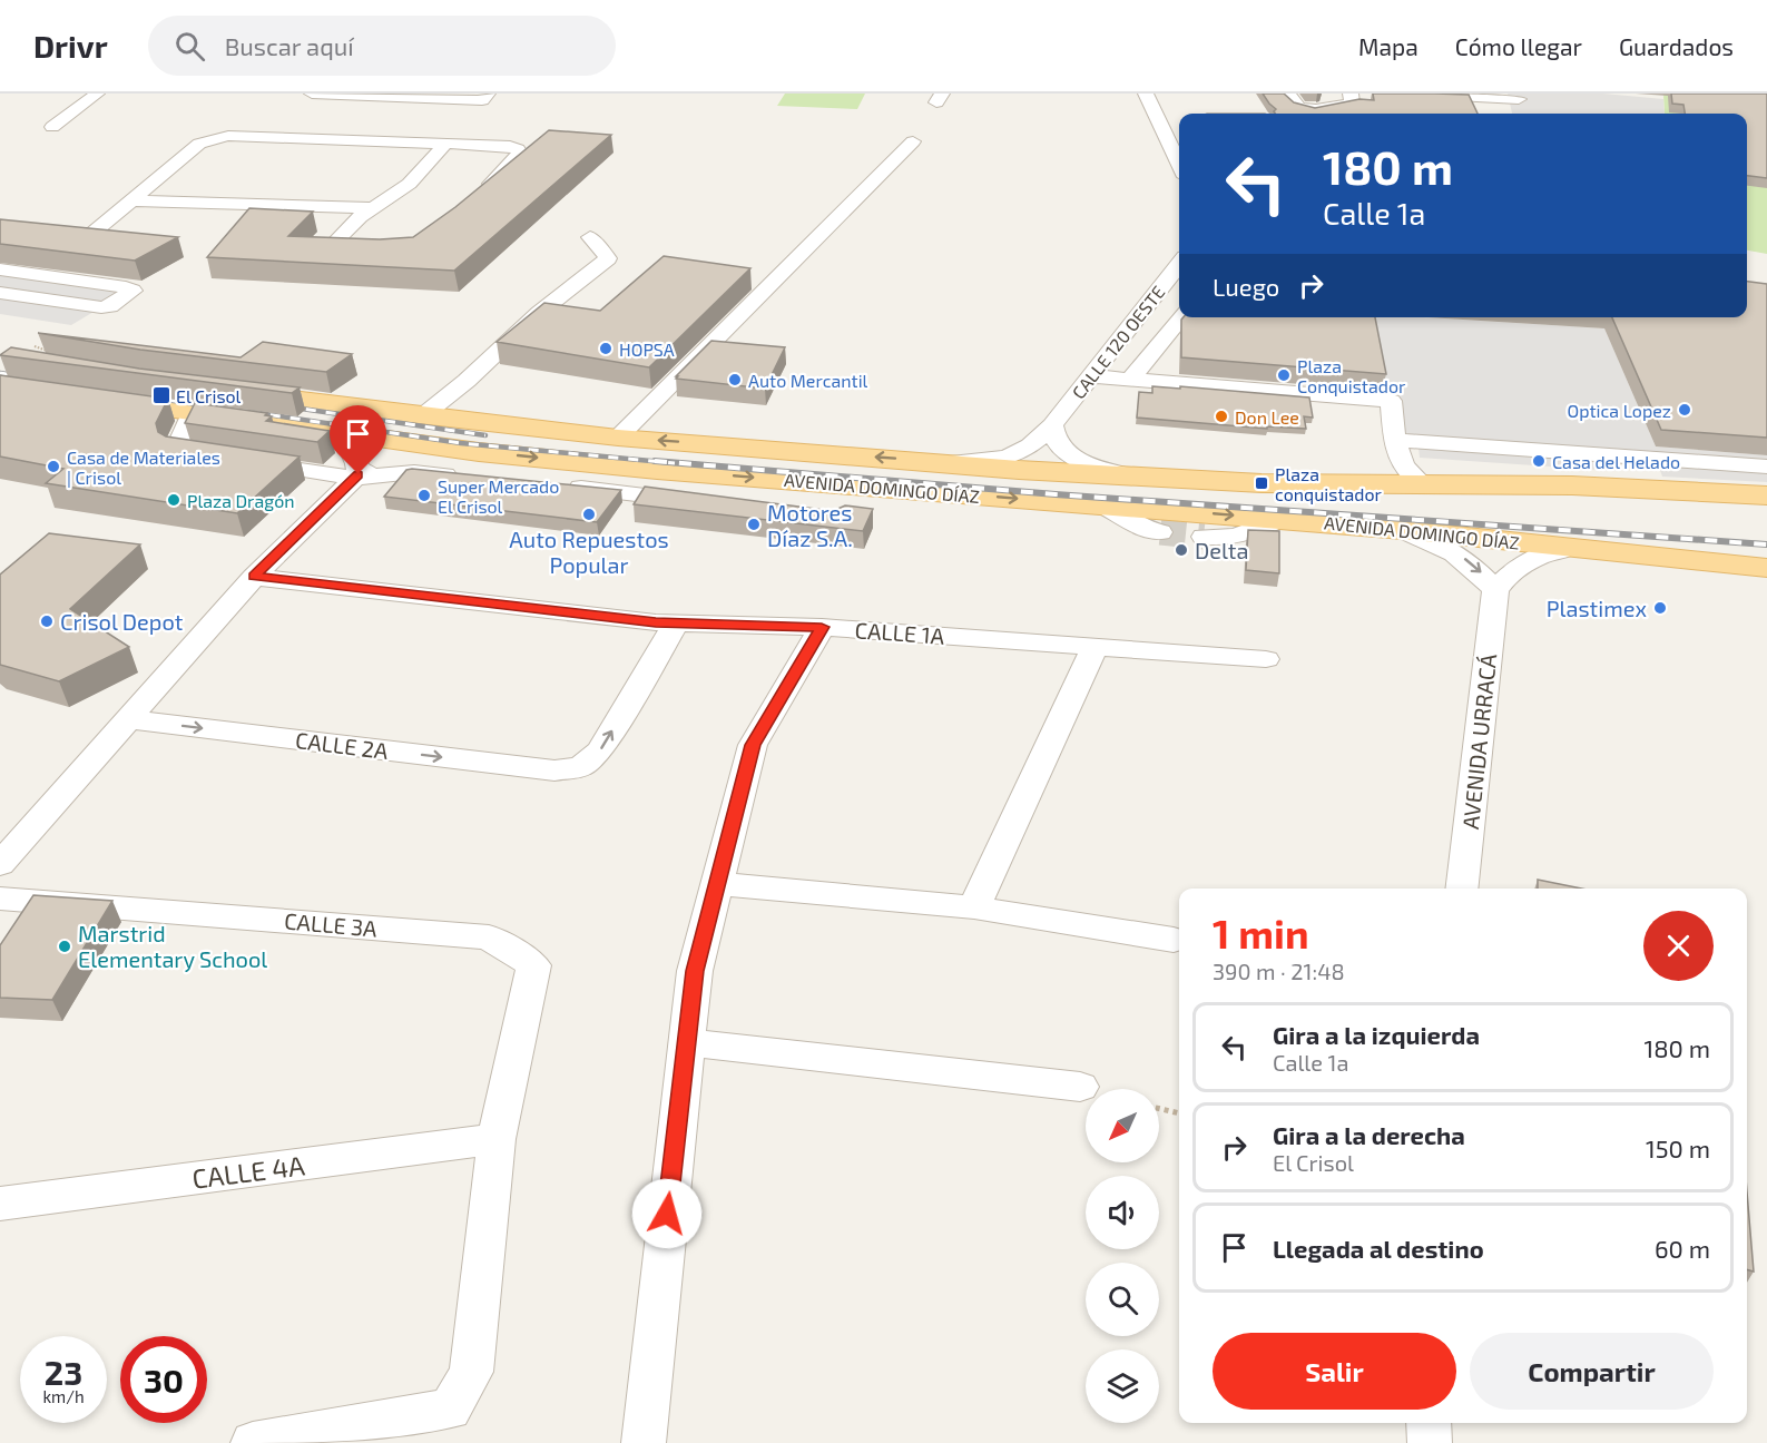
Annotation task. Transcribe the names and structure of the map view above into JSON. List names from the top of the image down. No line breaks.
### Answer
{"streets":{"main road":["AVENIDA DOMINGO DÍAZ"],"street":["CALLE 120 OESTE","CALLE 1A","AVENIDA URRACÁ","CALLE 2A","CALLE 3A","CALLE 4A"]},"crossings":[["CALLE 120 OESTE","AVENIDA DOMINGO DÍAZ"],["CALLE 1A","CALLE 2A"],["CALLE 3A","CALLE 4A"]],"one_way":["CALLE 2A"],"places":{"other":["HOPSA","Plaza Conquistador","Auto Mercantil","Optica Lopez","Don Lee","Casa del Helado","Casa de Materiales | Crisol","Super Mercado El Crisol","Plaza Dragón","Auto Repuestos Popular","Motores Díaz S.A.","Delta","Plastimex","Crisol Depot","Marstrid Elementary School"],"transit":["El Crisol","Plaza conquistador"]},"north":"bottom left","page":{"header":"Drivr","search":"Buscar aquí","nav":["Mapa","Cómo llegar","Guardados"],"turn":["180 m","Calle 1a"],"then":"Luego","heading":["1 min","390 m · 21:48"],"list":[{"name":"Gira a la izquierda","note":"Calle 1a","value":"180 m"},{"name":"Gira a la derecha","note":"El Crisol","value":"150 m"},{"name":"Llegada al destino","value":"60 m"}],"buttons":["Salir","Compartir"],"speed":"23 km/h","limit":"30"}}
